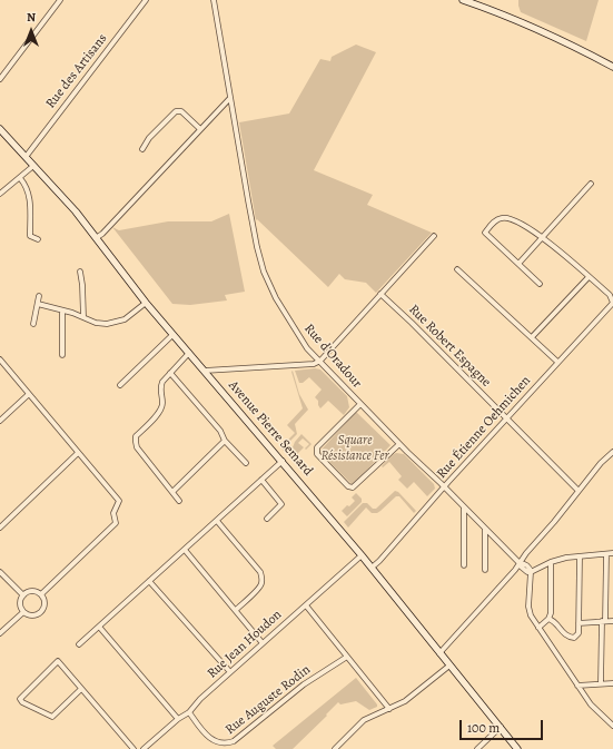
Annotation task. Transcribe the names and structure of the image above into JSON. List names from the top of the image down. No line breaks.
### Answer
{"streets":{"main road":["Avenue Pierre Semard"],"street":["Rue des Artisans","Rue Robert Espagne","Rue d'Oradour","Rue Étienne Oehmichen","Rue Jean Houdon","Rue Auguste Rodin"]},"crossings":[["Rue des Artisans","Avenue Pierre Semard"],["Rue Robert Espagne","Rue Étienne Oehmichen"],["Rue d'Oradour","Rue Étienne Oehmichen"],["Rue Étienne Oehmichen","Avenue Pierre Semard"],["Avenue Pierre Semard","Rue Jean Houdon"],["Rue Jean Houdon","Rue Auguste Rodin"]],"parks":["Square Résistance Fer"],"scale_bar":"100 m","north":"top"}
